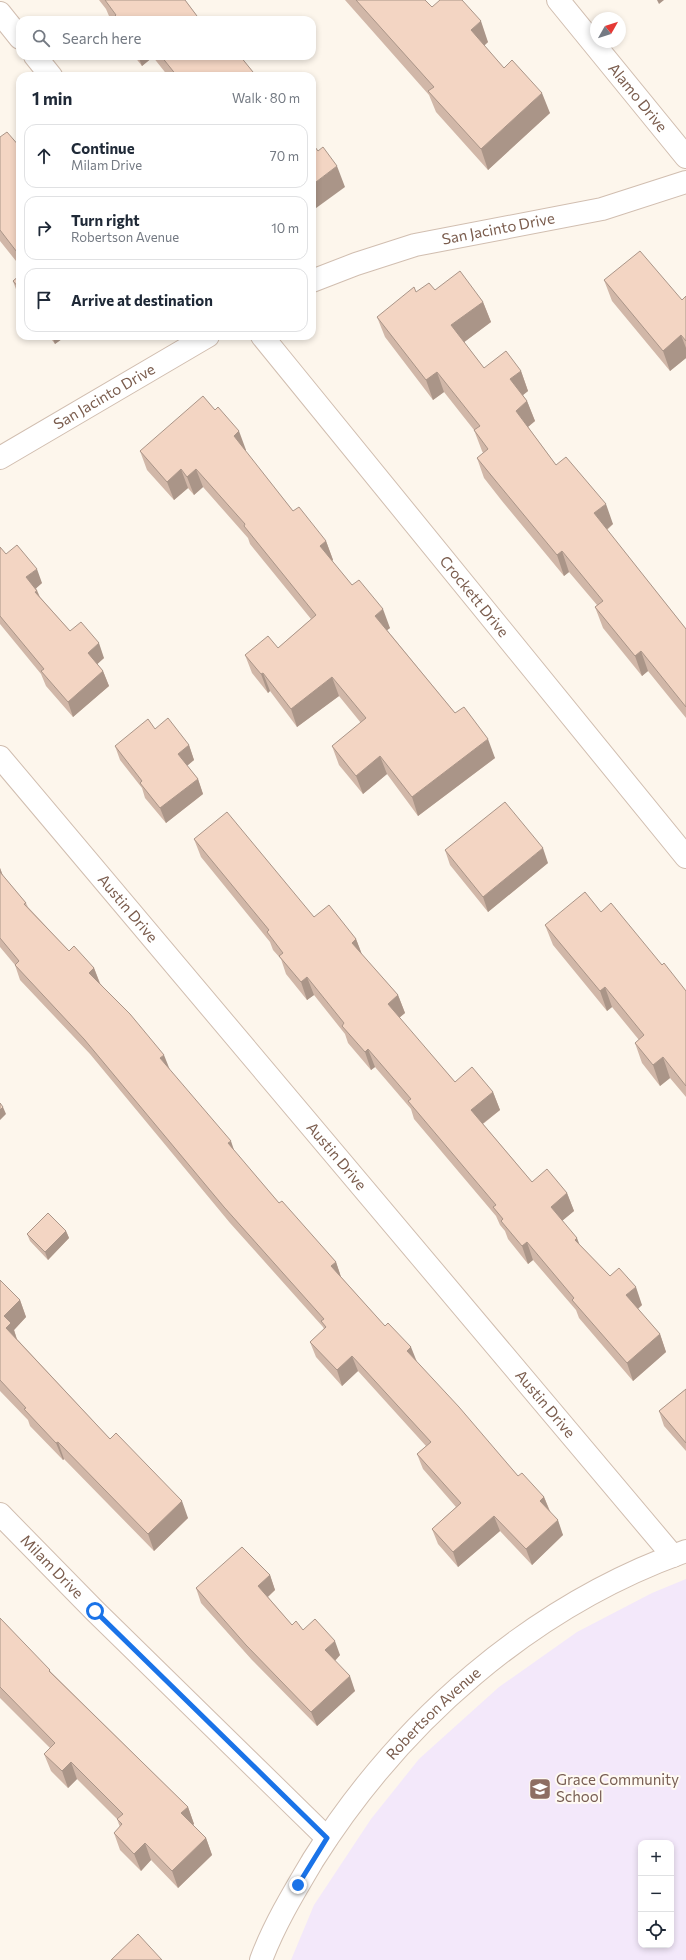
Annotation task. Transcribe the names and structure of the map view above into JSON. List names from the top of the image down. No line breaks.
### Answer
{"streets":{"street":["Alamo Drive","San Jacinto Drive","Crockett Drive","Austin Drive","Milam Drive","Robertson Avenue"]},"crossings":[["Austin Drive","Robertson Avenue"],["Milam Drive","Robertson Avenue"]],"places":{"school or university":["Grace Community School"]},"north":"top right","page":{"search":"Search here","heading":["1 min","Walk · 80 m"],"list":[["Continue","Milam Drive","70 m"],["Turn right","Robertson Avenue","10 m"],"Arrive at destination"],"map_buttons":["+","−"]}}
